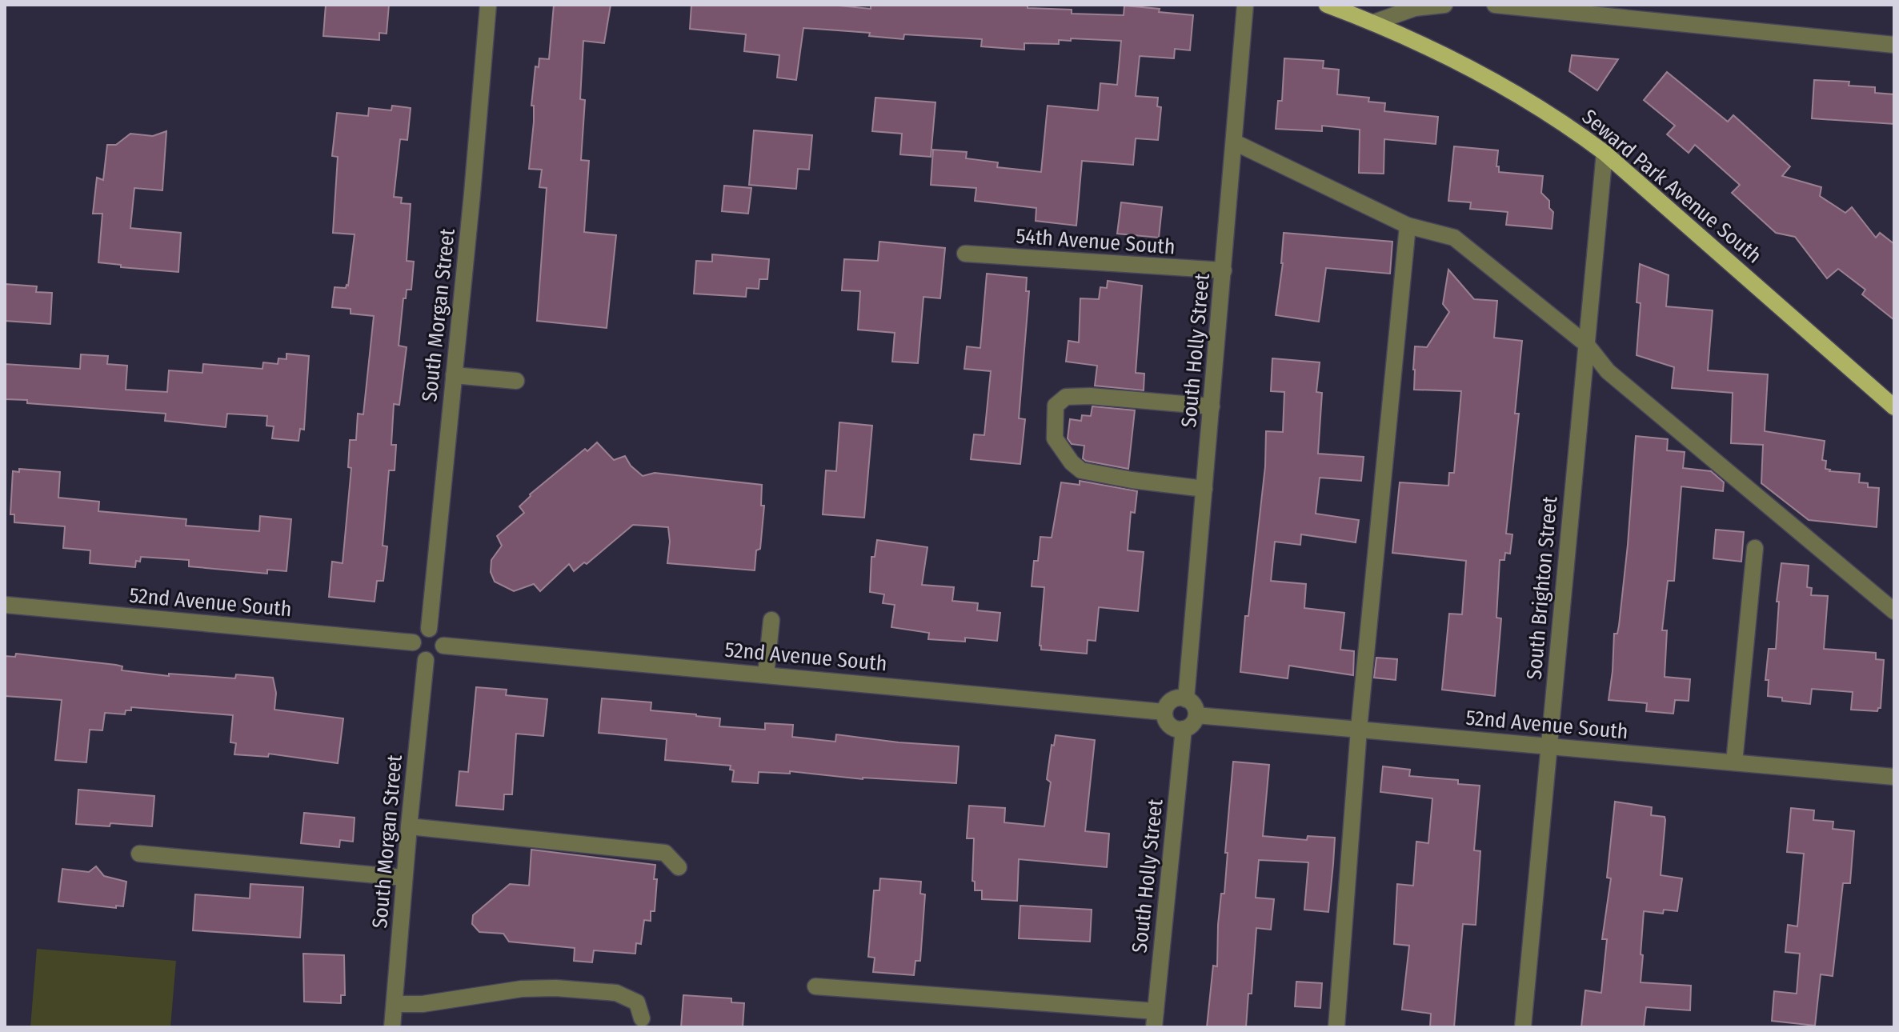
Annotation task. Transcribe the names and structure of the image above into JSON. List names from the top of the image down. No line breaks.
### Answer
{"streets":{"main road":["Seward Park Avenue South"],"street":["54th Avenue South","South Morgan Street","South Holly Street","South Brighton Street","52nd Avenue South"]},"crossings":[["Seward Park Avenue South","South Brighton Street"],["54th Avenue South","South Holly Street"],["South Morgan Street","52nd Avenue South"],["South Holly Street","52nd Avenue South"],["South Brighton Street","52nd Avenue South"]]}
